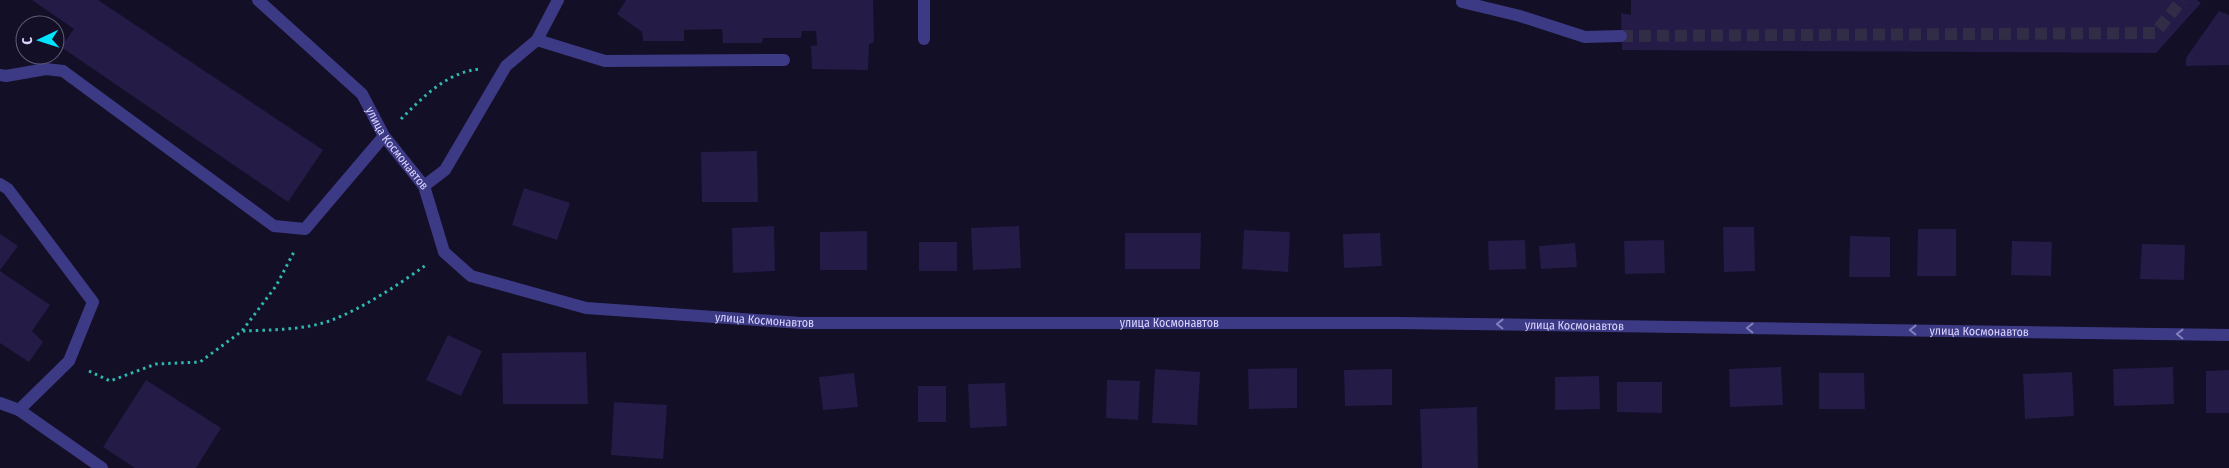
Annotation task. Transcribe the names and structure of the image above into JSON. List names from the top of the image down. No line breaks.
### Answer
{"streets":{"street":["улица Космонавтов"]},"one_way":["улица Космонавтов"],"north":"left"}
